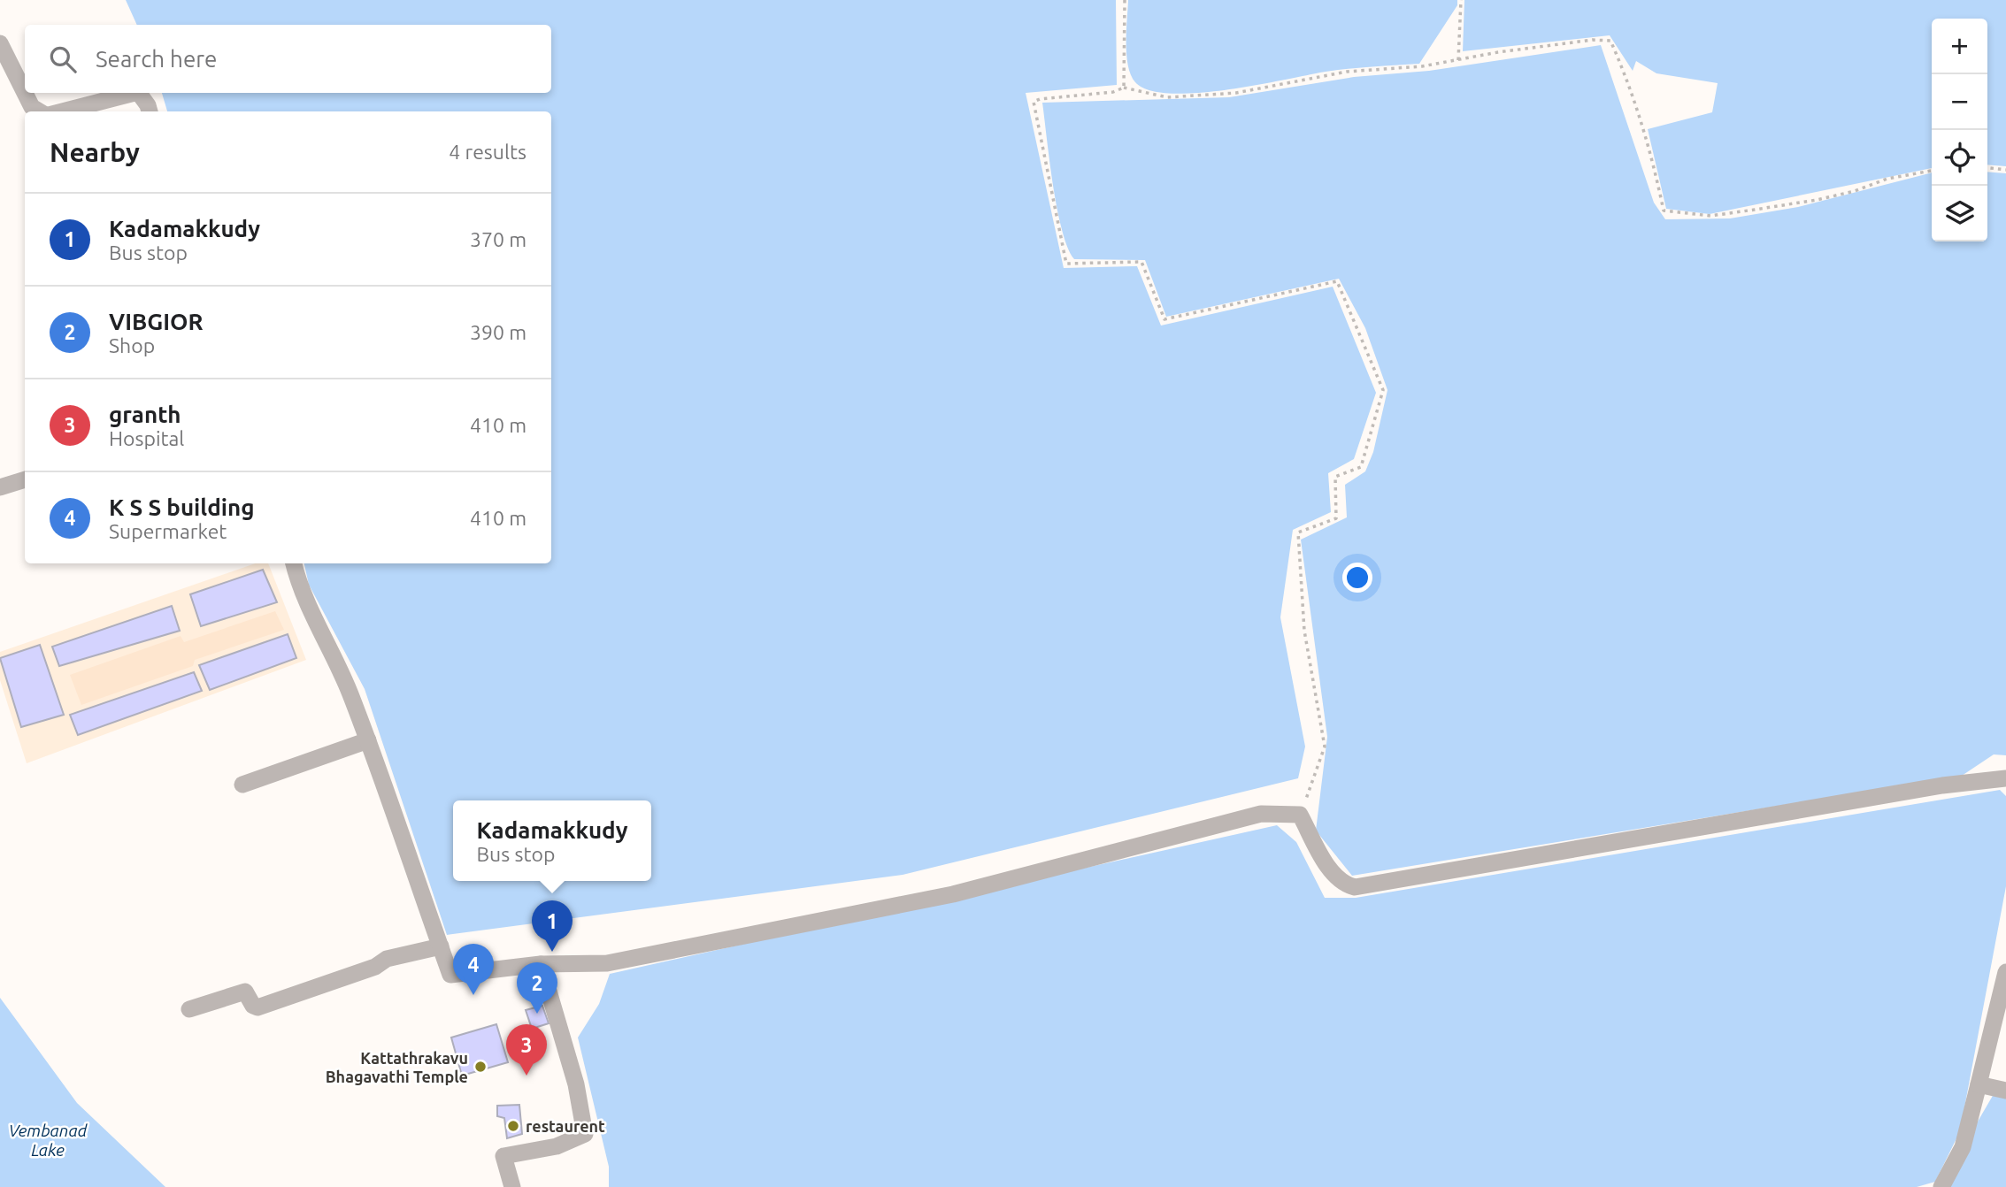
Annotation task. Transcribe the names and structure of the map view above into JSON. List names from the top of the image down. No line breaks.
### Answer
{"water":["Vembanad Lake"],"places":["Kattathrakavu Bhagavathi Temple","restaurent"],"page":{"map_buttons":["+","−"],"search":"Search here","heading":["Nearby","4 results"],"list":[{"mark":"1","name":"Kadamakkudy","note":"Bus stop","value":"370 m"},{"mark":"2","name":"VIBGIOR","note":"Shop","value":"390 m"},{"mark":"3","name":"granth","note":"Hospital","value":"410 m"},{"mark":"4","name":"K S S building","note":"Supermarket","value":"410 m"}],"popup":["Kadamakkudy","Bus stop"],"pins":["1","4","2","3"]}}
